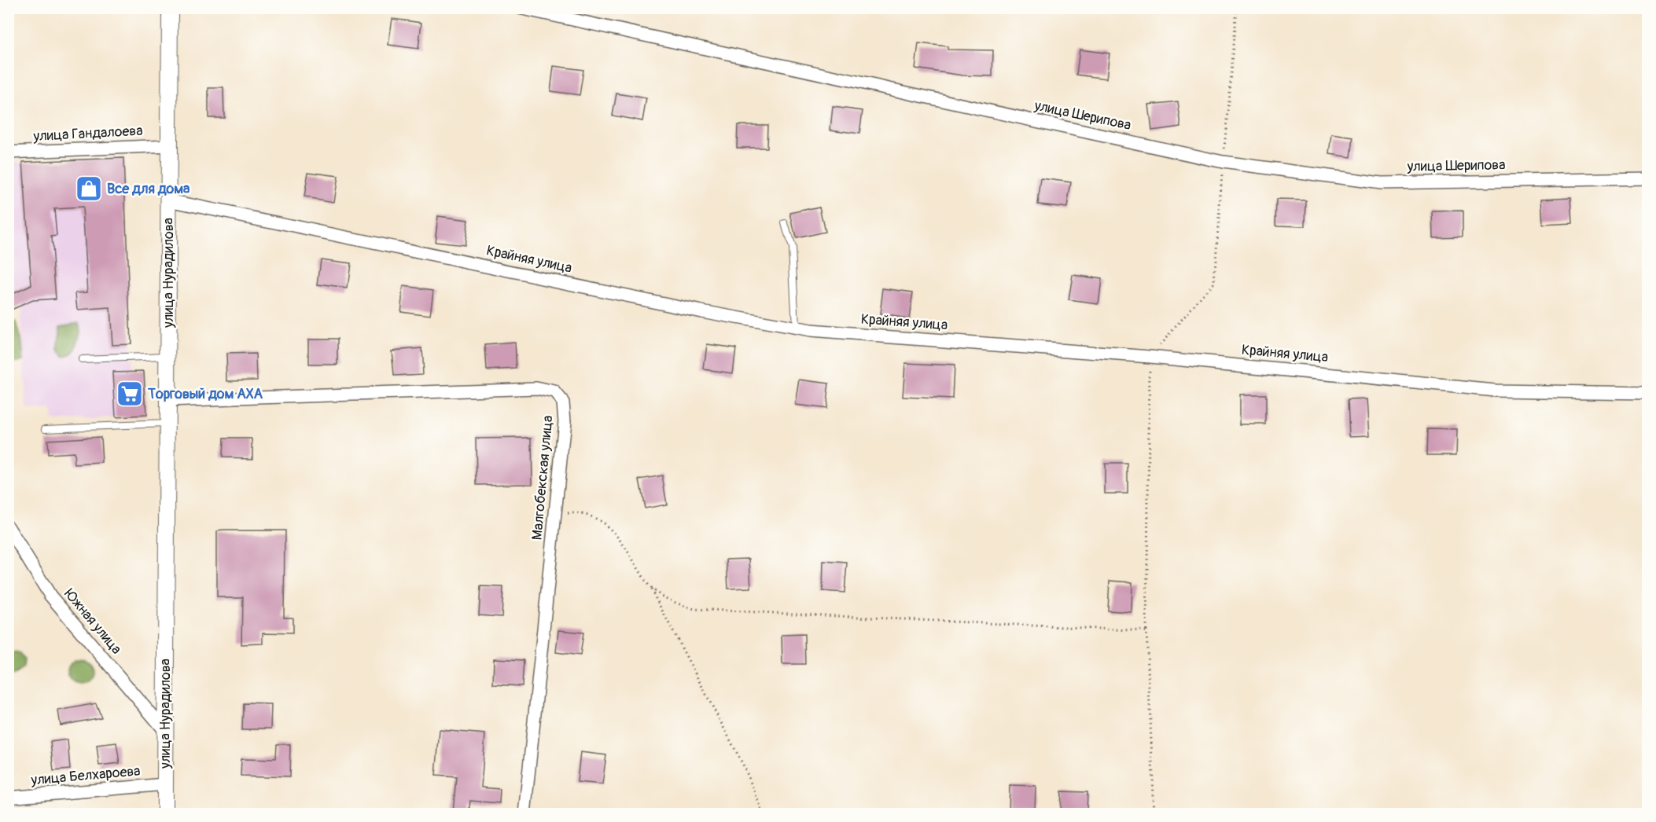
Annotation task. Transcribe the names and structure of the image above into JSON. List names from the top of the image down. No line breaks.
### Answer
{"streets":{"street":["улица Шерипова","улица Гандалоева","Крайняя улица","улица Нурадилова","Малгобекская улица","Южная улица","улица Белхароева"]},"crossings":[["улица Гандалоева","улица Нурадилова"],["Крайняя улица","улица Нурадилова"],["улица Нурадилова","Малгобекская улица"],["улица Нурадилова","Южная улица"],["улица Нурадилова","улица Белхароева"]],"places":{"shop":["Все для дома"],"supermarket":["Торговый дом АХА"]}}
